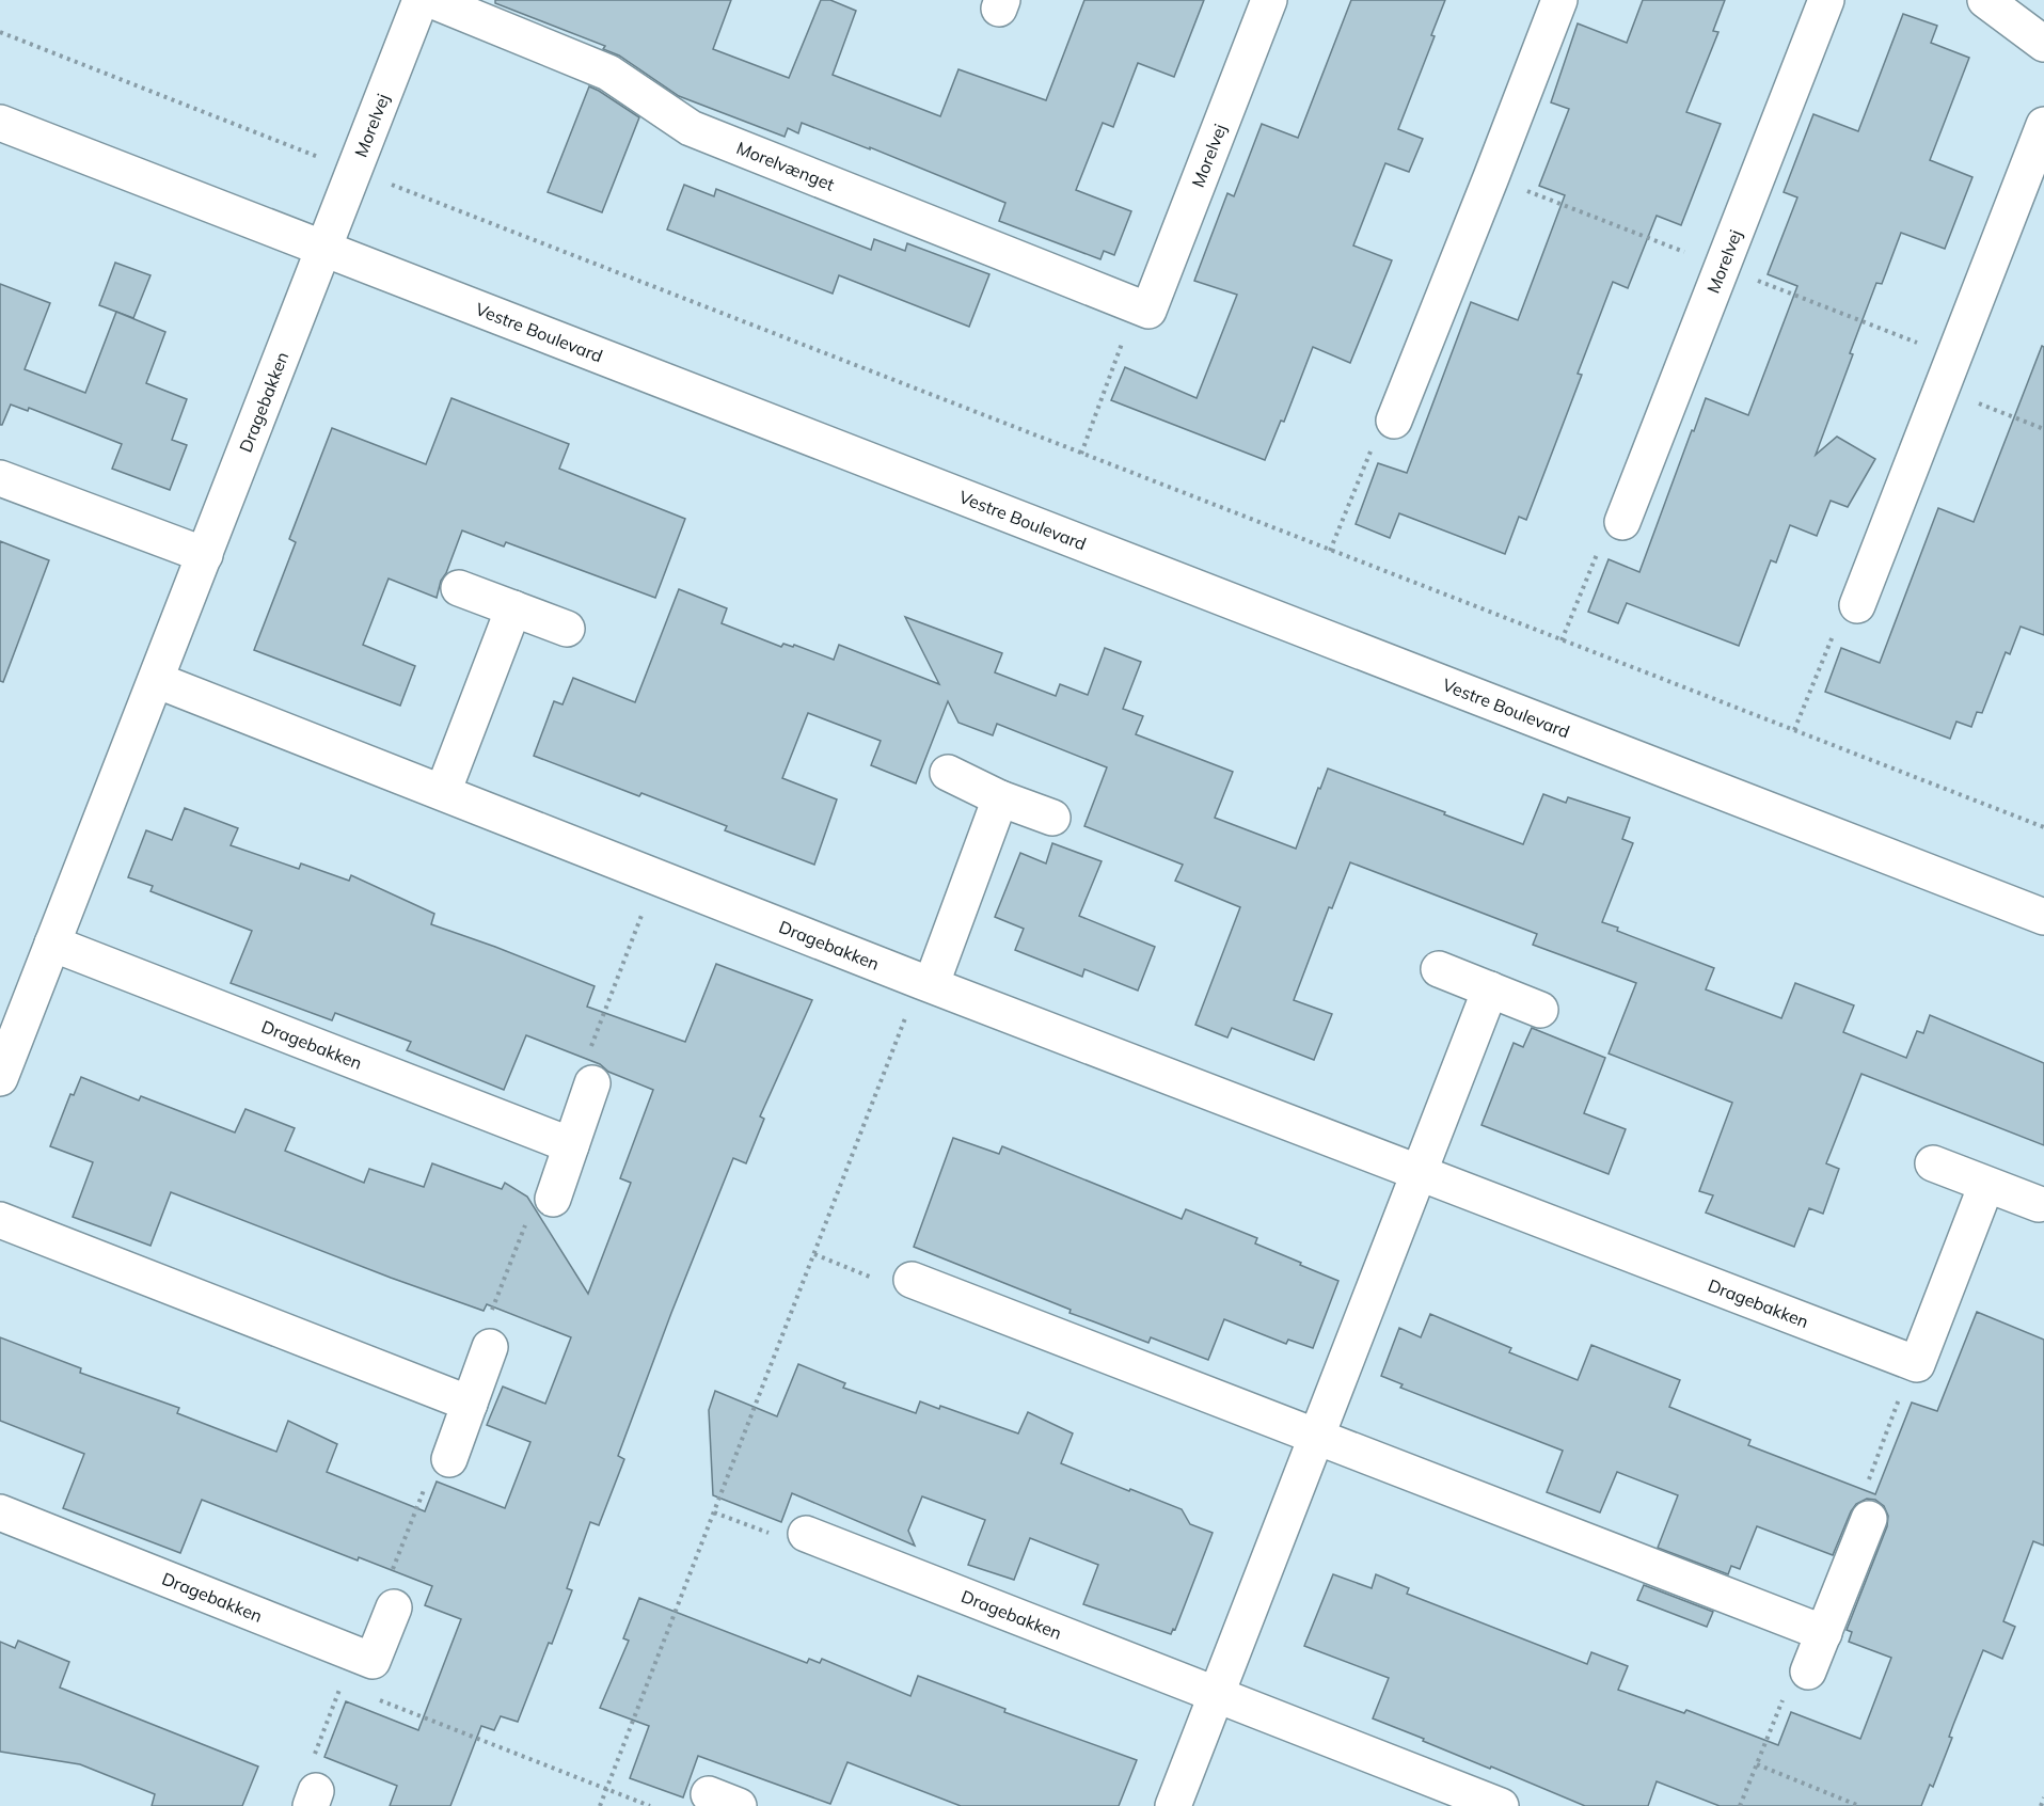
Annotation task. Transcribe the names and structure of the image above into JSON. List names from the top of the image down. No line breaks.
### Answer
{"streets":{"street":["Morelvej","Morelvænget","Vestre Boulevard","Dragebakken"]},"crossings":[["Morelvej","Morelvænget"],["Morelvej","Vestre Boulevard"],["Morelvej","Dragebakken"],["Vestre Boulevard","Dragebakken"]]}
